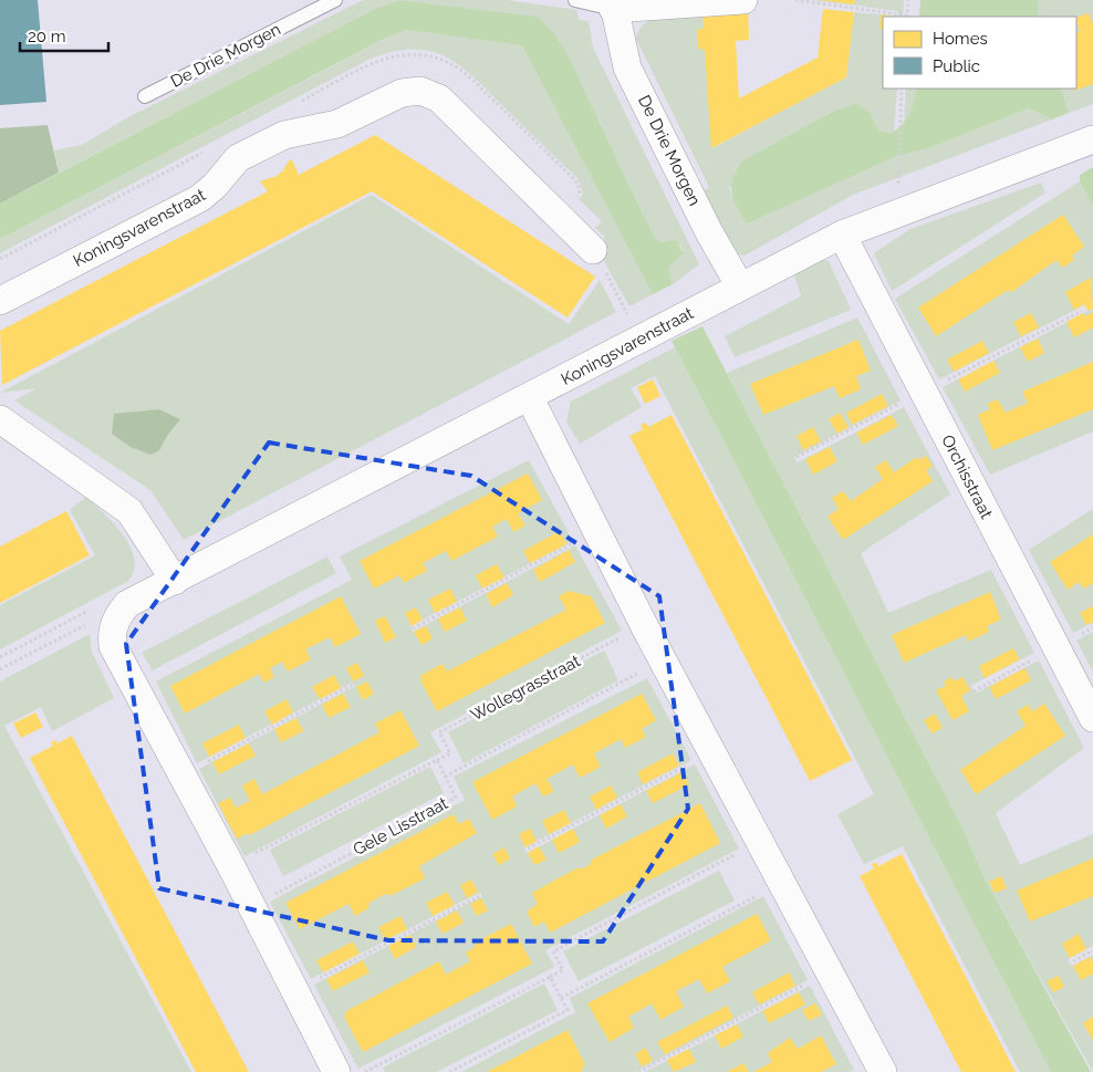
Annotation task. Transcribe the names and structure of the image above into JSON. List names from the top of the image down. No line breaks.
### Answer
{"streets":{"street":["De Drie Morgen","Koningsvarenstraat","Orchisstraat"],"path":["Wollegrasstraat","Gele Lisstraat"]},"crossings":[["De Drie Morgen","Koningsvarenstraat"],["Koningsvarenstraat","Orchisstraat"],["Wollegrasstraat","Gele Lisstraat"]],"legend":["Homes","Public"],"scale_bar":"20 m"}
